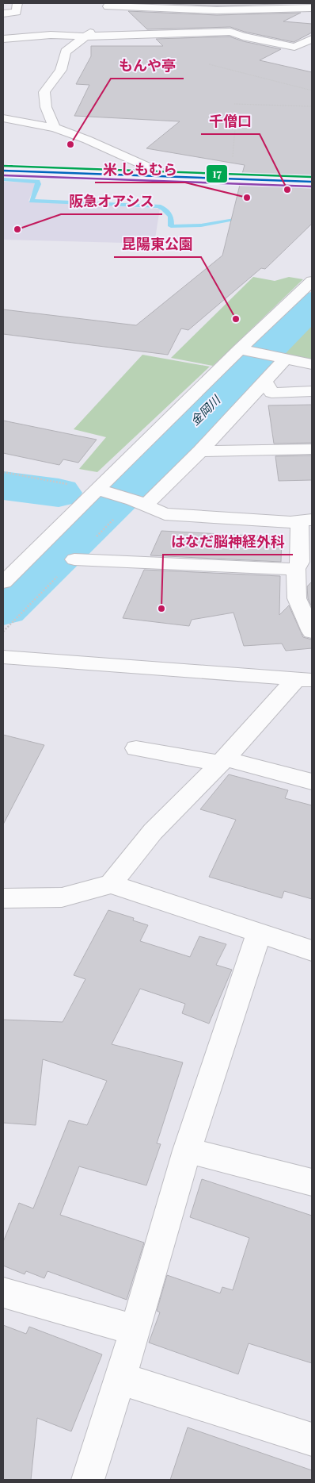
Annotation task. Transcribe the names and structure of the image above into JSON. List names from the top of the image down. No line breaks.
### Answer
{"water":["金岡川"],"places":["もんや亭","千僧口","米 しもむら","阪急オアシス","昆陽東公園","はなだ脳神経外科"],"lines":["transit line 17"]}
